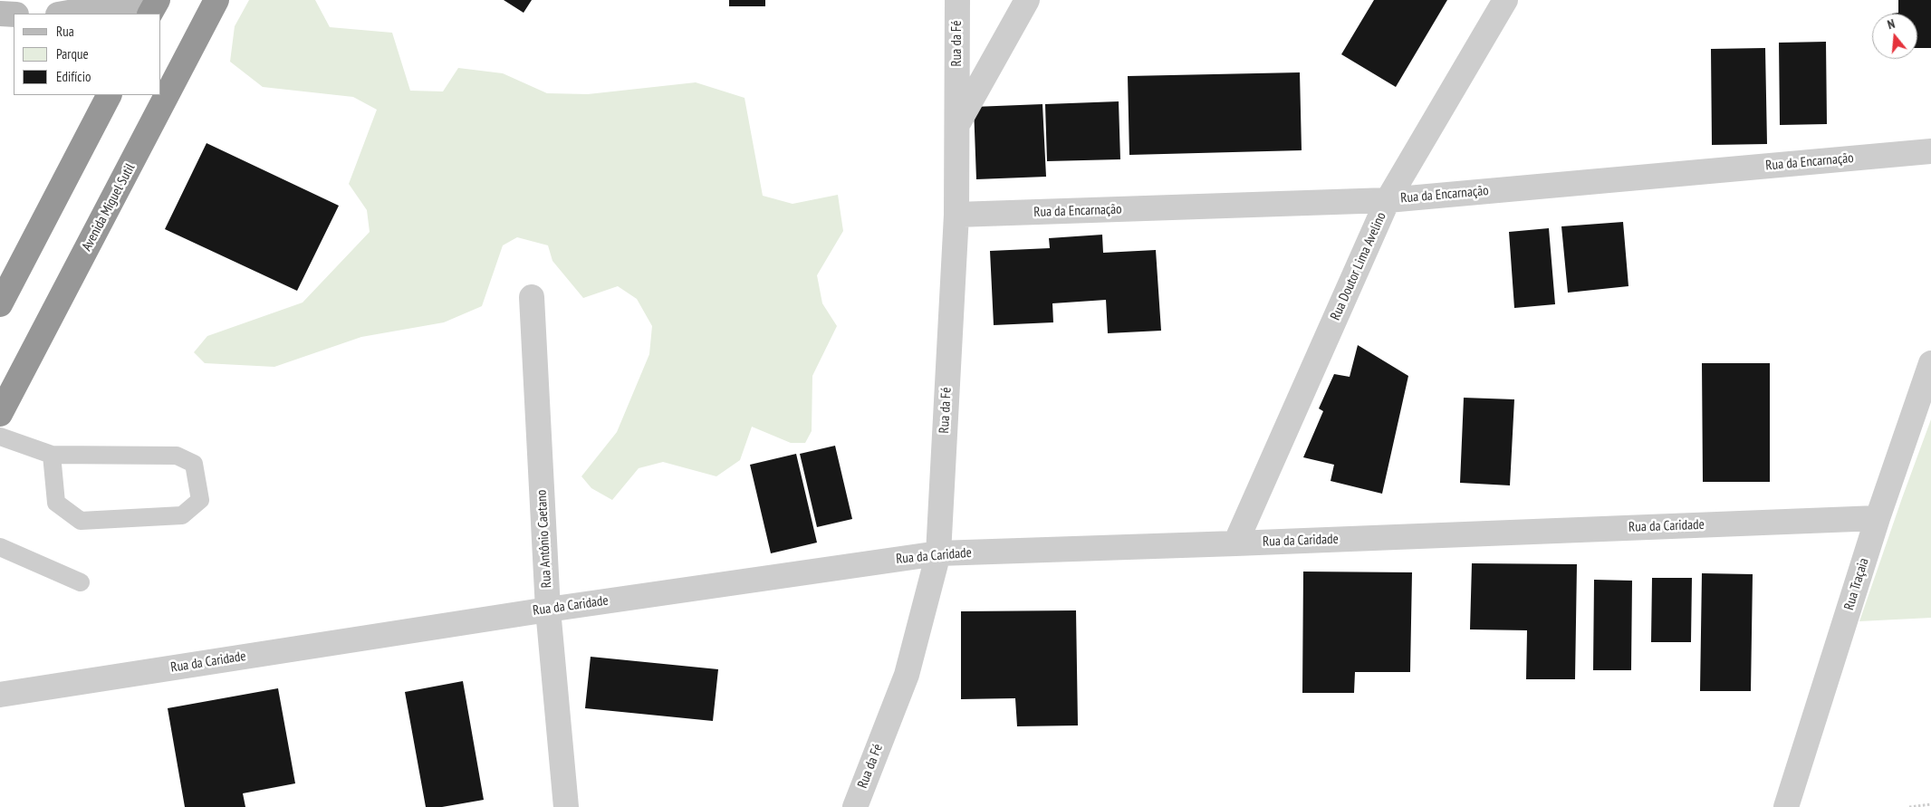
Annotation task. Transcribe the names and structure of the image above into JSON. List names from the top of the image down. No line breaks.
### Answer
{"streets":{"highway":["Avenida Miguel Sutil"],"street":["Rua da Fé","Rua da Encarnação","Rua Doutor Lima Avelino","Rua da Caridade","Rua Antônio Caetano","Rua Traçaia"]},"crossings":[["Rua da Fé","Rua da Encarnação"],["Rua da Fé","Rua da Caridade"],["Rua da Encarnação","Rua Doutor Lima Avelino"],["Rua Doutor Lima Avelino","Rua da Caridade"],["Rua da Caridade","Rua Antônio Caetano"],["Rua da Caridade","Rua Traçaia"]],"legend":["Rua","Parque","Edifício"],"north":"top"}
